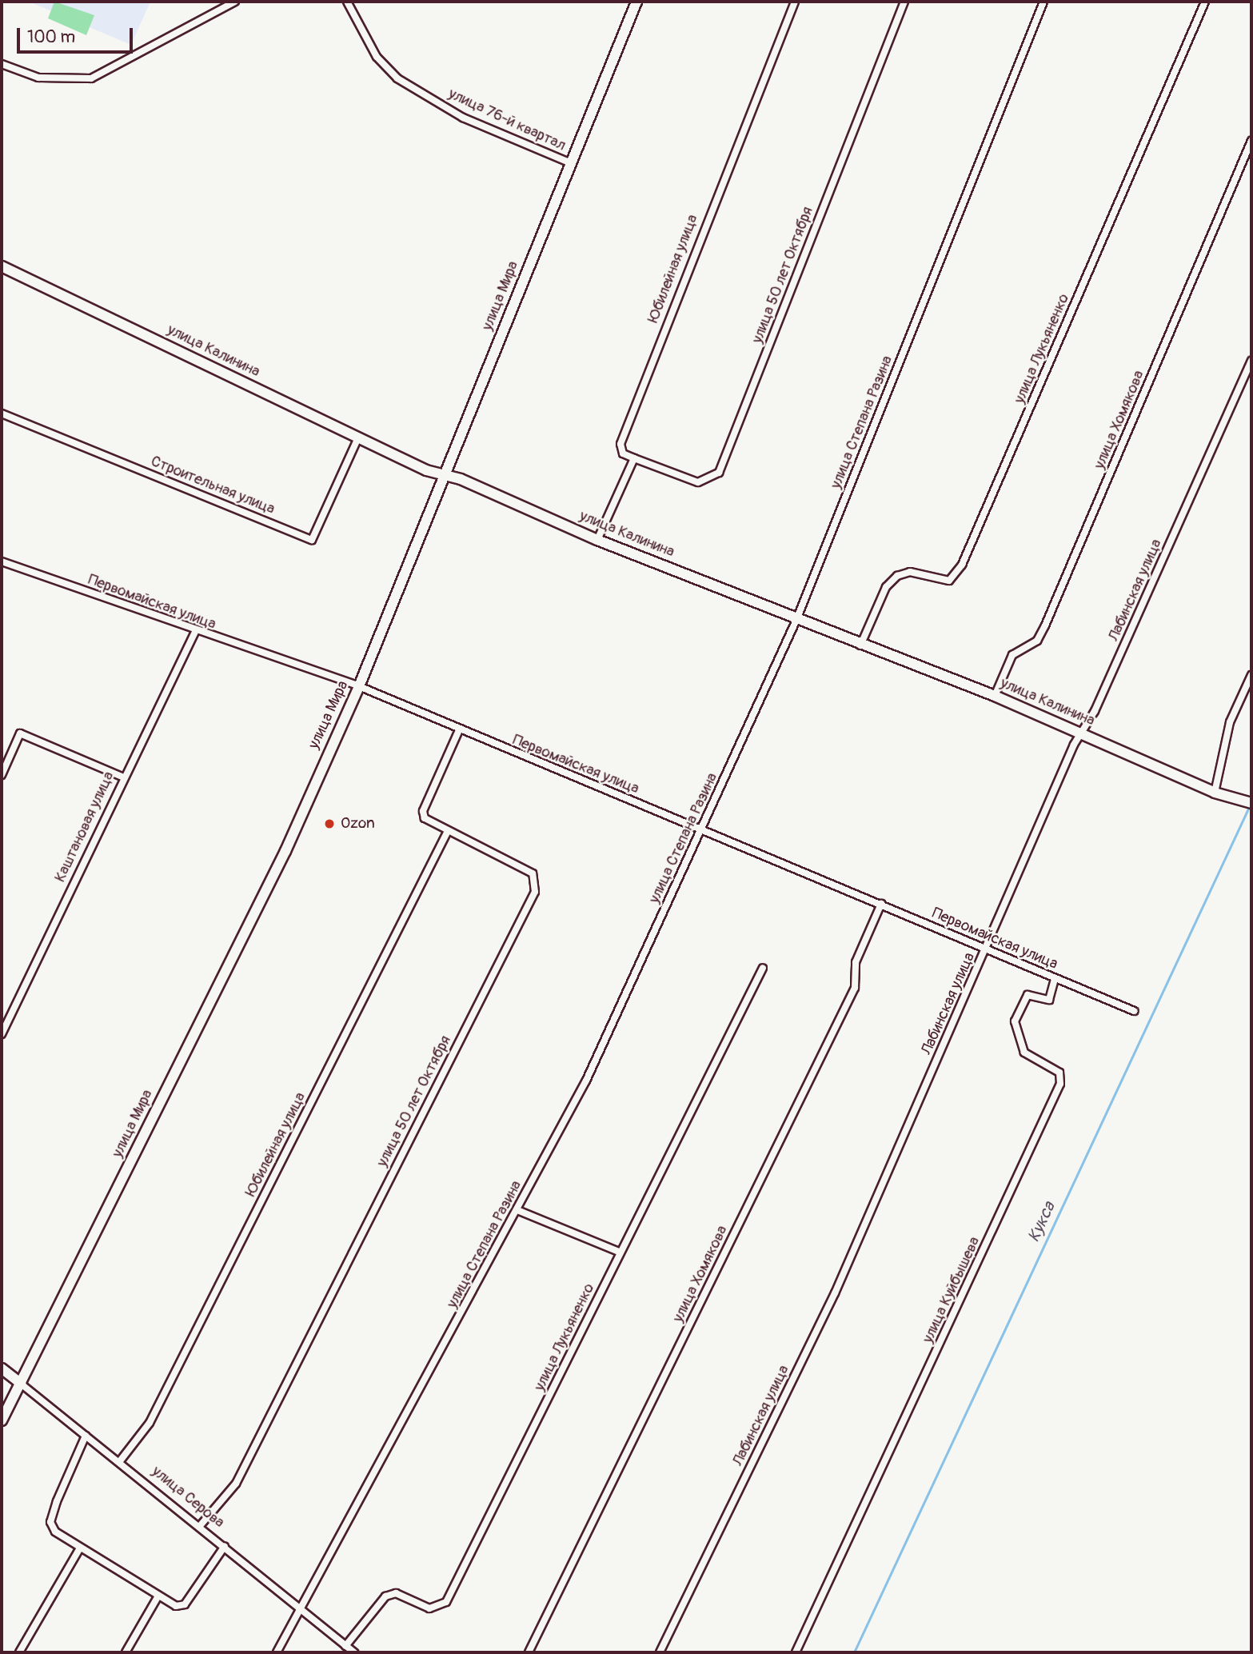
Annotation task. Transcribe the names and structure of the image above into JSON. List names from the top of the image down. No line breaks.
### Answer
{"streets":{"main road":["улица Мира","улица Калинина","улица Серова"],"street":["улица 76-й квартал","Юбилейная улица","улица 50 лет Октября","улица Лукьяненко","улица Хомякова","улица Степана Разина","Строительная улица","Лабинская улица","Первомайская улица","Каштановая улица","улица Куйбышева"]},"crossings":[["улица 76-й квартал","улица Мира"],["Юбилейная улица","улица 50 лет Октября"],["Юбилейная улица","улица Серова"],["улица 50 лет Октября","Первомайская улица"],["улица 50 лет Октября","улица Серова"],["улица Мира","улица Калинина"],["улица Мира","Первомайская улица"],["улица Мира","улица Серова"],["улица Лукьяненко","улица Калинина"],["улица Лукьяненко","улица Серова"],["улица Калинина","улица Хомякова"],["улица Калинина","улица Степана Разина"],["улица Калинина","Строительная улица"],["улица Калинина","Лабинская улица"],["улица Хомякова","Первомайская улица"],["улица Степана Разина","Первомайская улица"],["улица Степана Разина","улица Серова"],["Лабинская улица","Первомайская улица"],["Первомайская улица","Каштановая улица"],["Первомайская улица","улица Куйбышева"]],"water":["Кукса"],"places":["Ozon"],"scale_bar":"100 m"}
